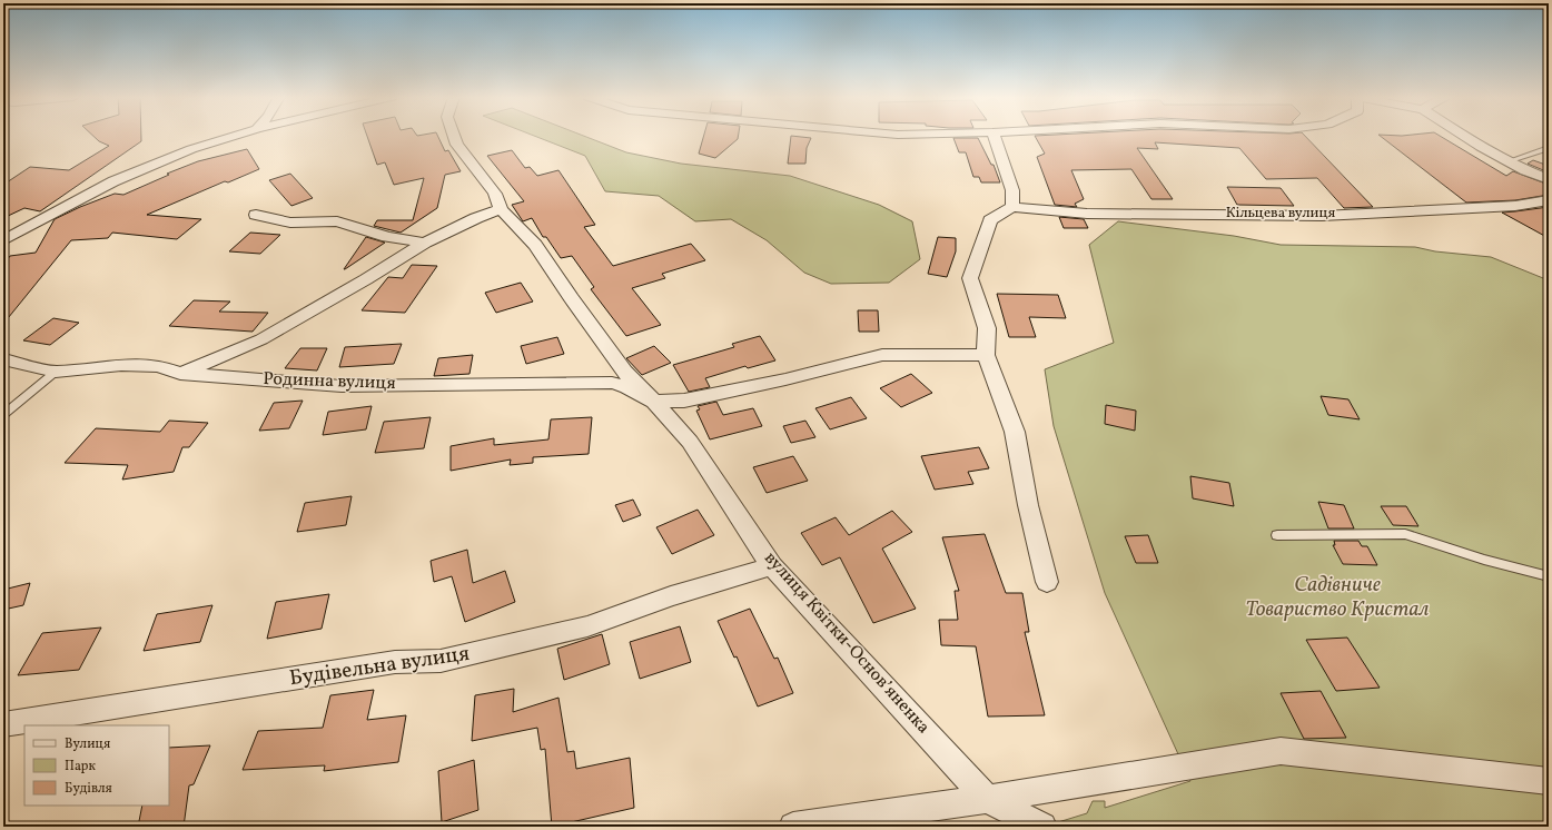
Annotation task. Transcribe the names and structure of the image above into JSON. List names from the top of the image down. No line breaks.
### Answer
{"streets":{"street":["Кільцева вулиця","Родинна вулиця","вулиця Квітки-Основʼяненка","Будівельна вулиця"]},"crossings":[["Родинна вулиця","вулиця Квітки-Основʼяненка"],["вулиця Квітки-Основʼяненка","Будівельна вулиця"]],"parks":["Садівниче Товариство Кристал"],"legend":["Вулиця","Парк","Будівля"]}
